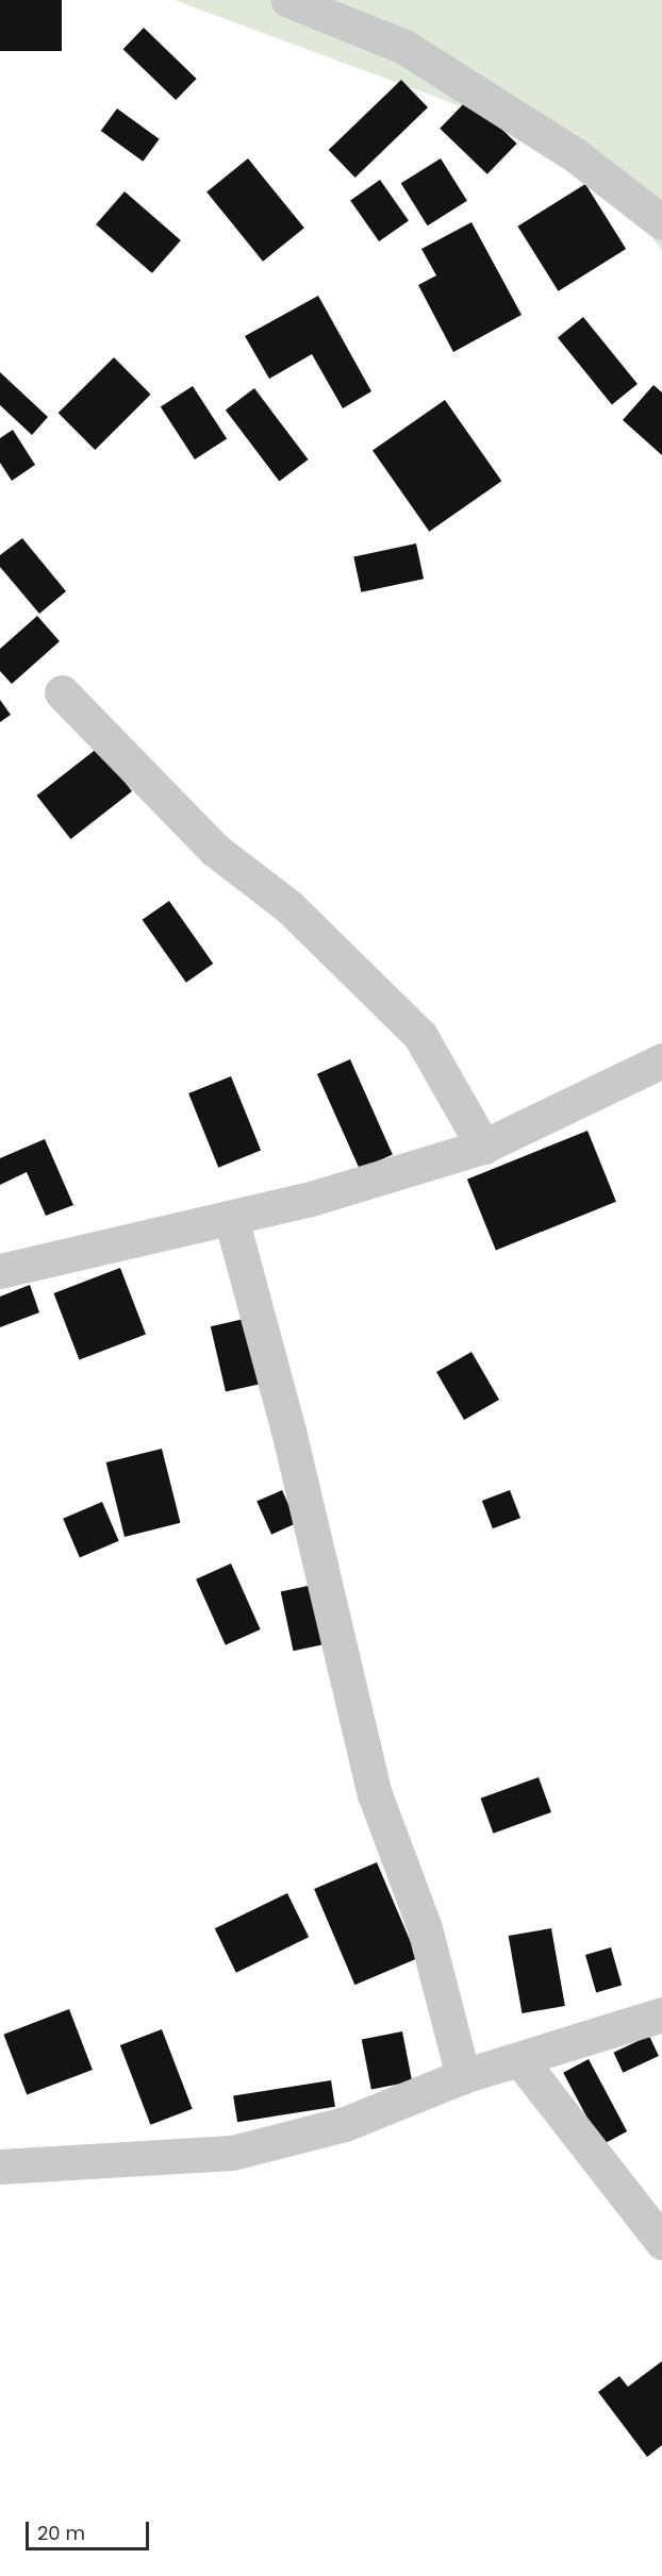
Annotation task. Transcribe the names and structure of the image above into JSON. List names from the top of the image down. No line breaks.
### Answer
{"scale_bar":"20 m"}
